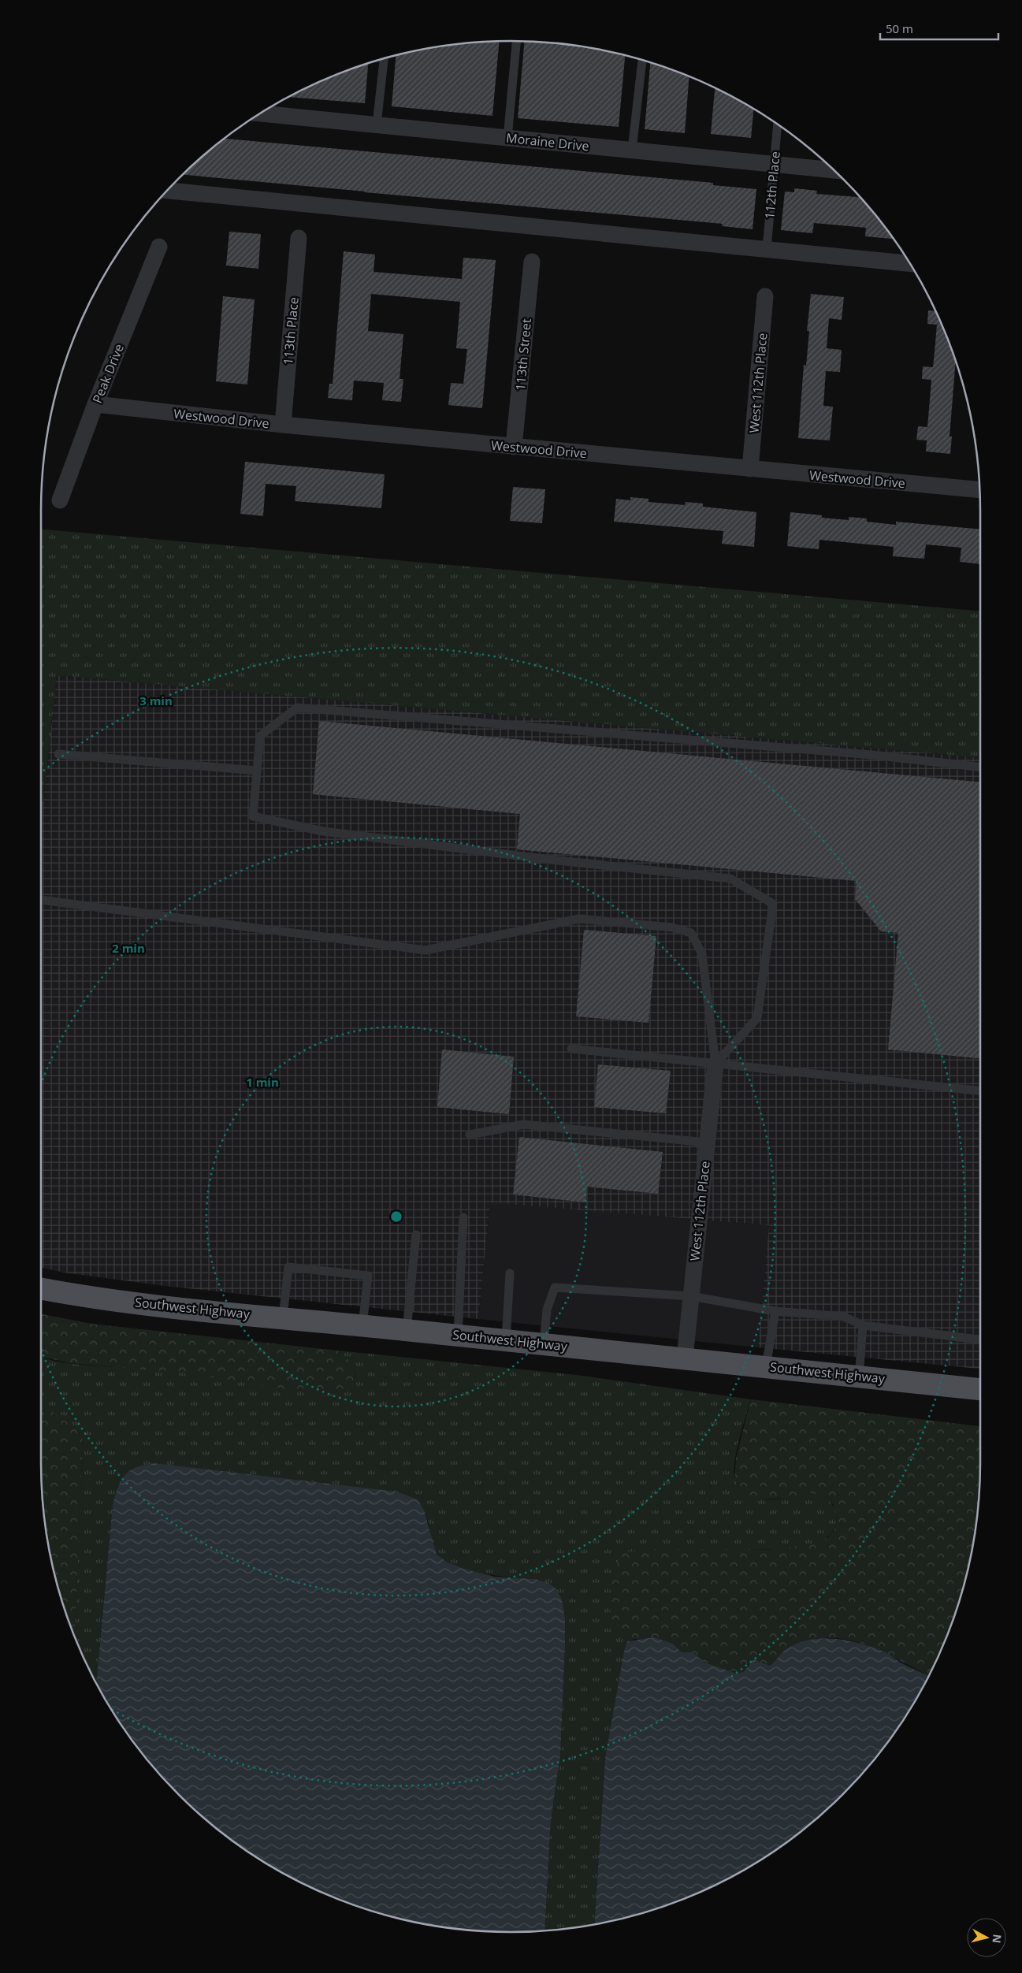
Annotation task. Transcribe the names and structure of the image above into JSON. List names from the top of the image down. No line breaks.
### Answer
{"streets":{"main road":["Southwest Highway"],"street":["Moraine Drive","113th Place","113th Street","Peak Drive","West 112th Place","Westwood Drive"],"lane":["112th Place"]},"crossings":[["Moraine Drive","112th Place"],["113th Place","Westwood Drive"],["113th Street","Westwood Drive"],["Peak Drive","Westwood Drive"],["West 112th Place","Westwood Drive"],["West 112th Place","Southwest Highway"]],"scale_bar":"50 m","north":"right","rings":["3 min","2 min","1 min"]}
